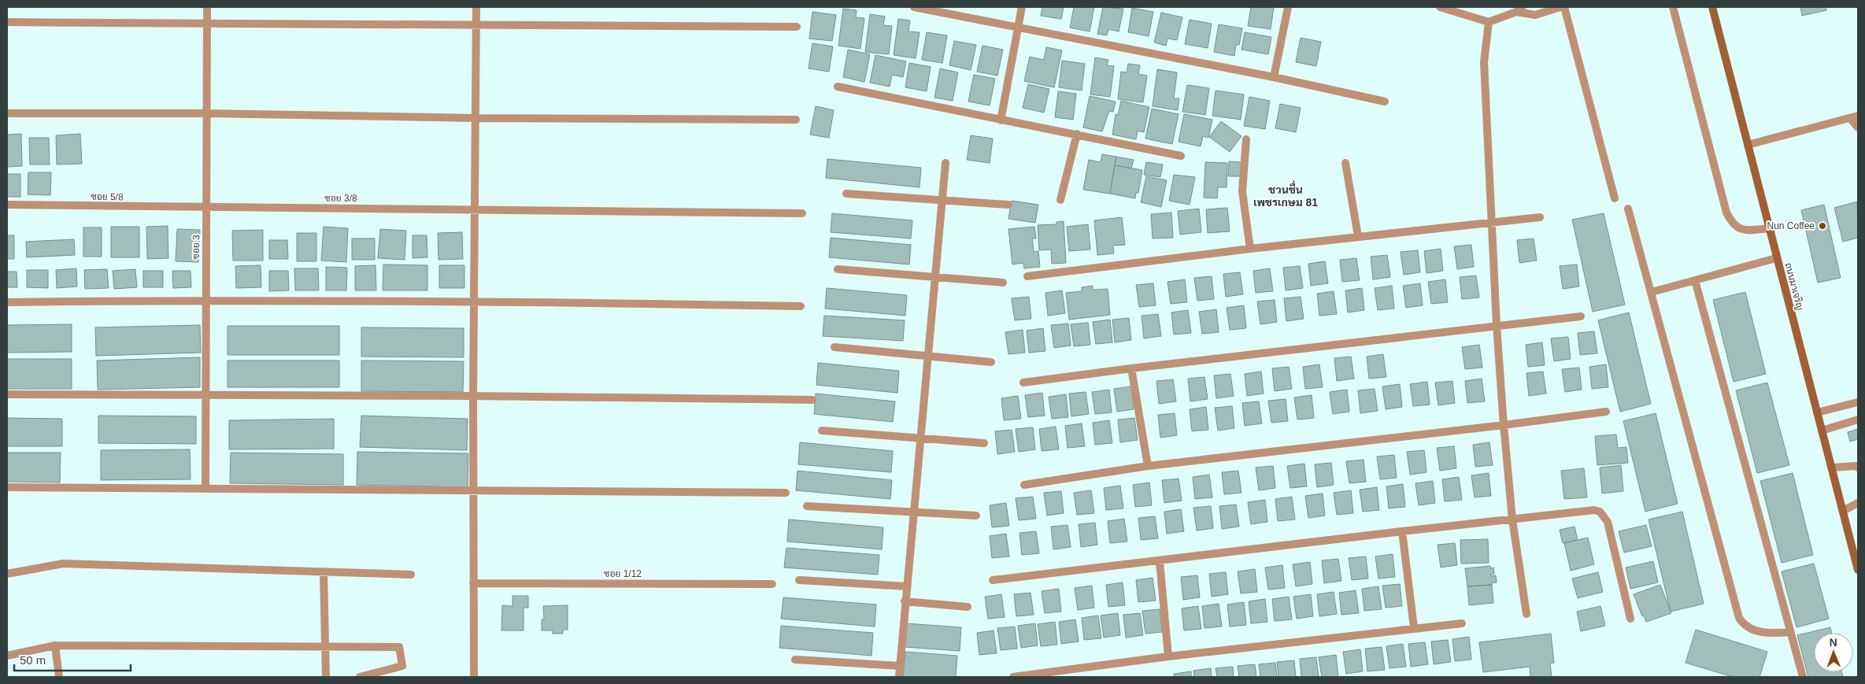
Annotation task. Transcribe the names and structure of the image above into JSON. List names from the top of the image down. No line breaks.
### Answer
{"streets":{"main road":["ถนนมาเจริญ"],"street":["ซอย 5/8","ซอย 3/8","ซอย 3","ซอย 1/12"]},"crossings":[["ซอย 5/8","ซอย 3/8"],["ซอย 5/8","ซอย 3"],["ซอย 3/8","ซอย 3"]],"districts":["ชวนชื่น เพชรเกษม 81"],"places":["Nun Coffee"],"scale_bar":"50 m","north":"top"}
